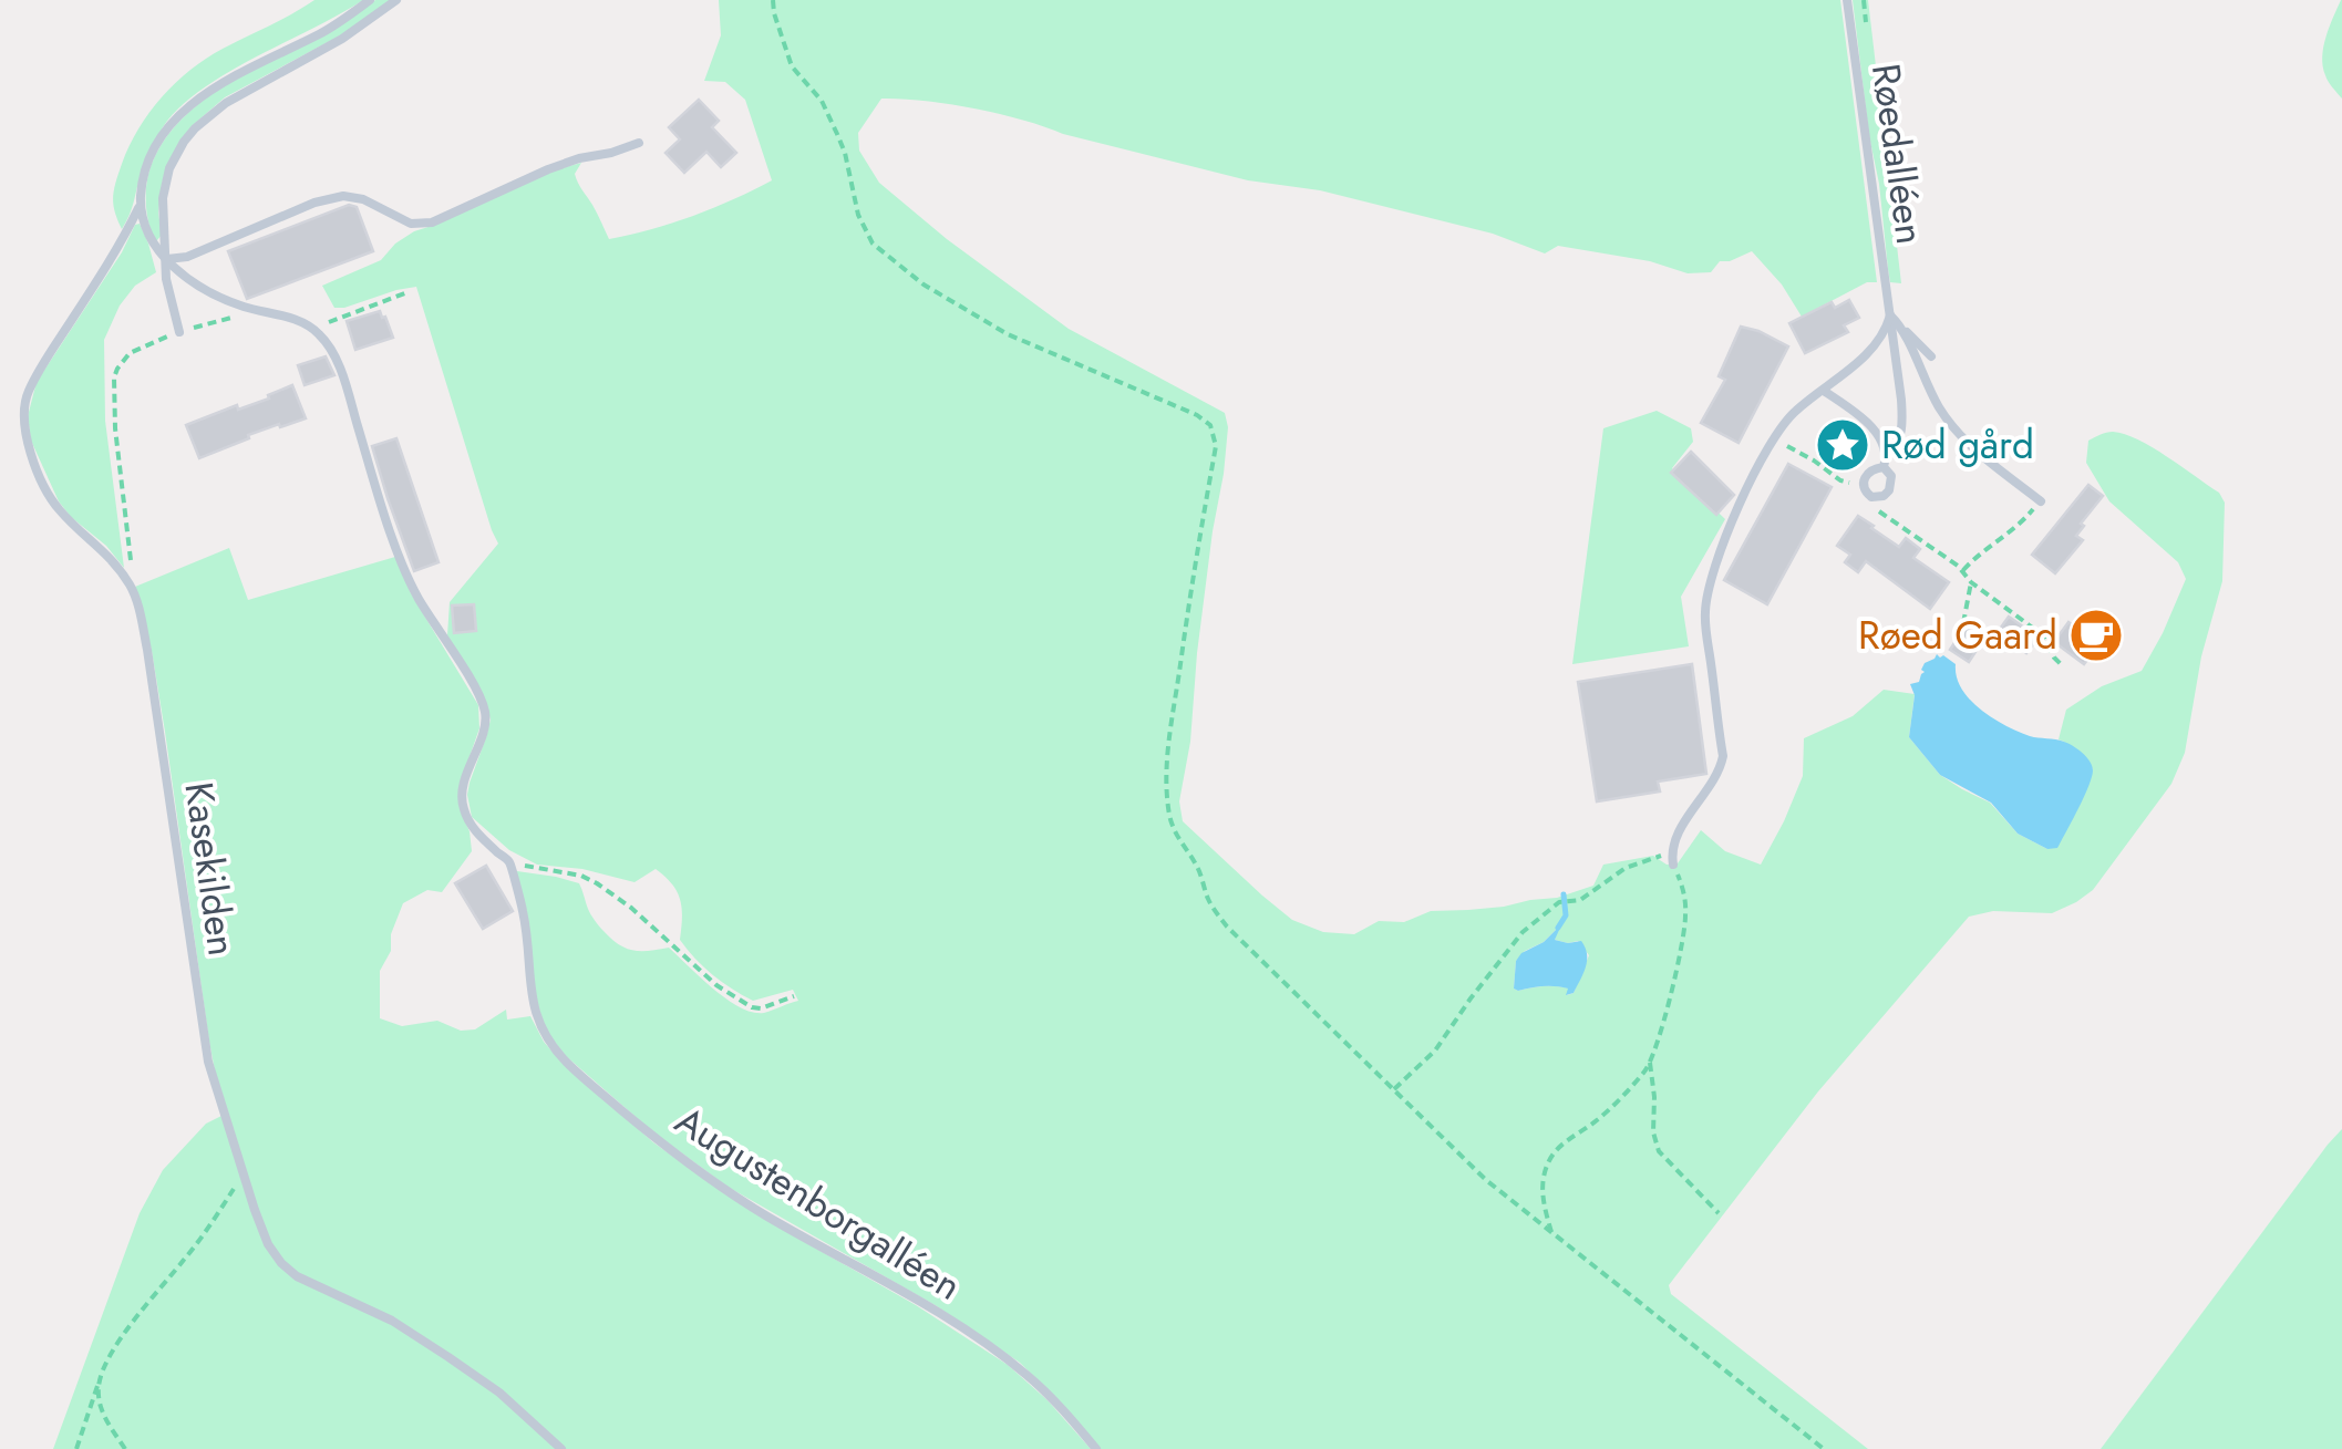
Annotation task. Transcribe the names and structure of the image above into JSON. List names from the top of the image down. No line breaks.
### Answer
{"streets":{"lane":["Røedalléen","Kasekilden","Augustenborgalléen"]},"places":{"place":["Rød gård"],"cafe":["Røed Gaard"]}}
